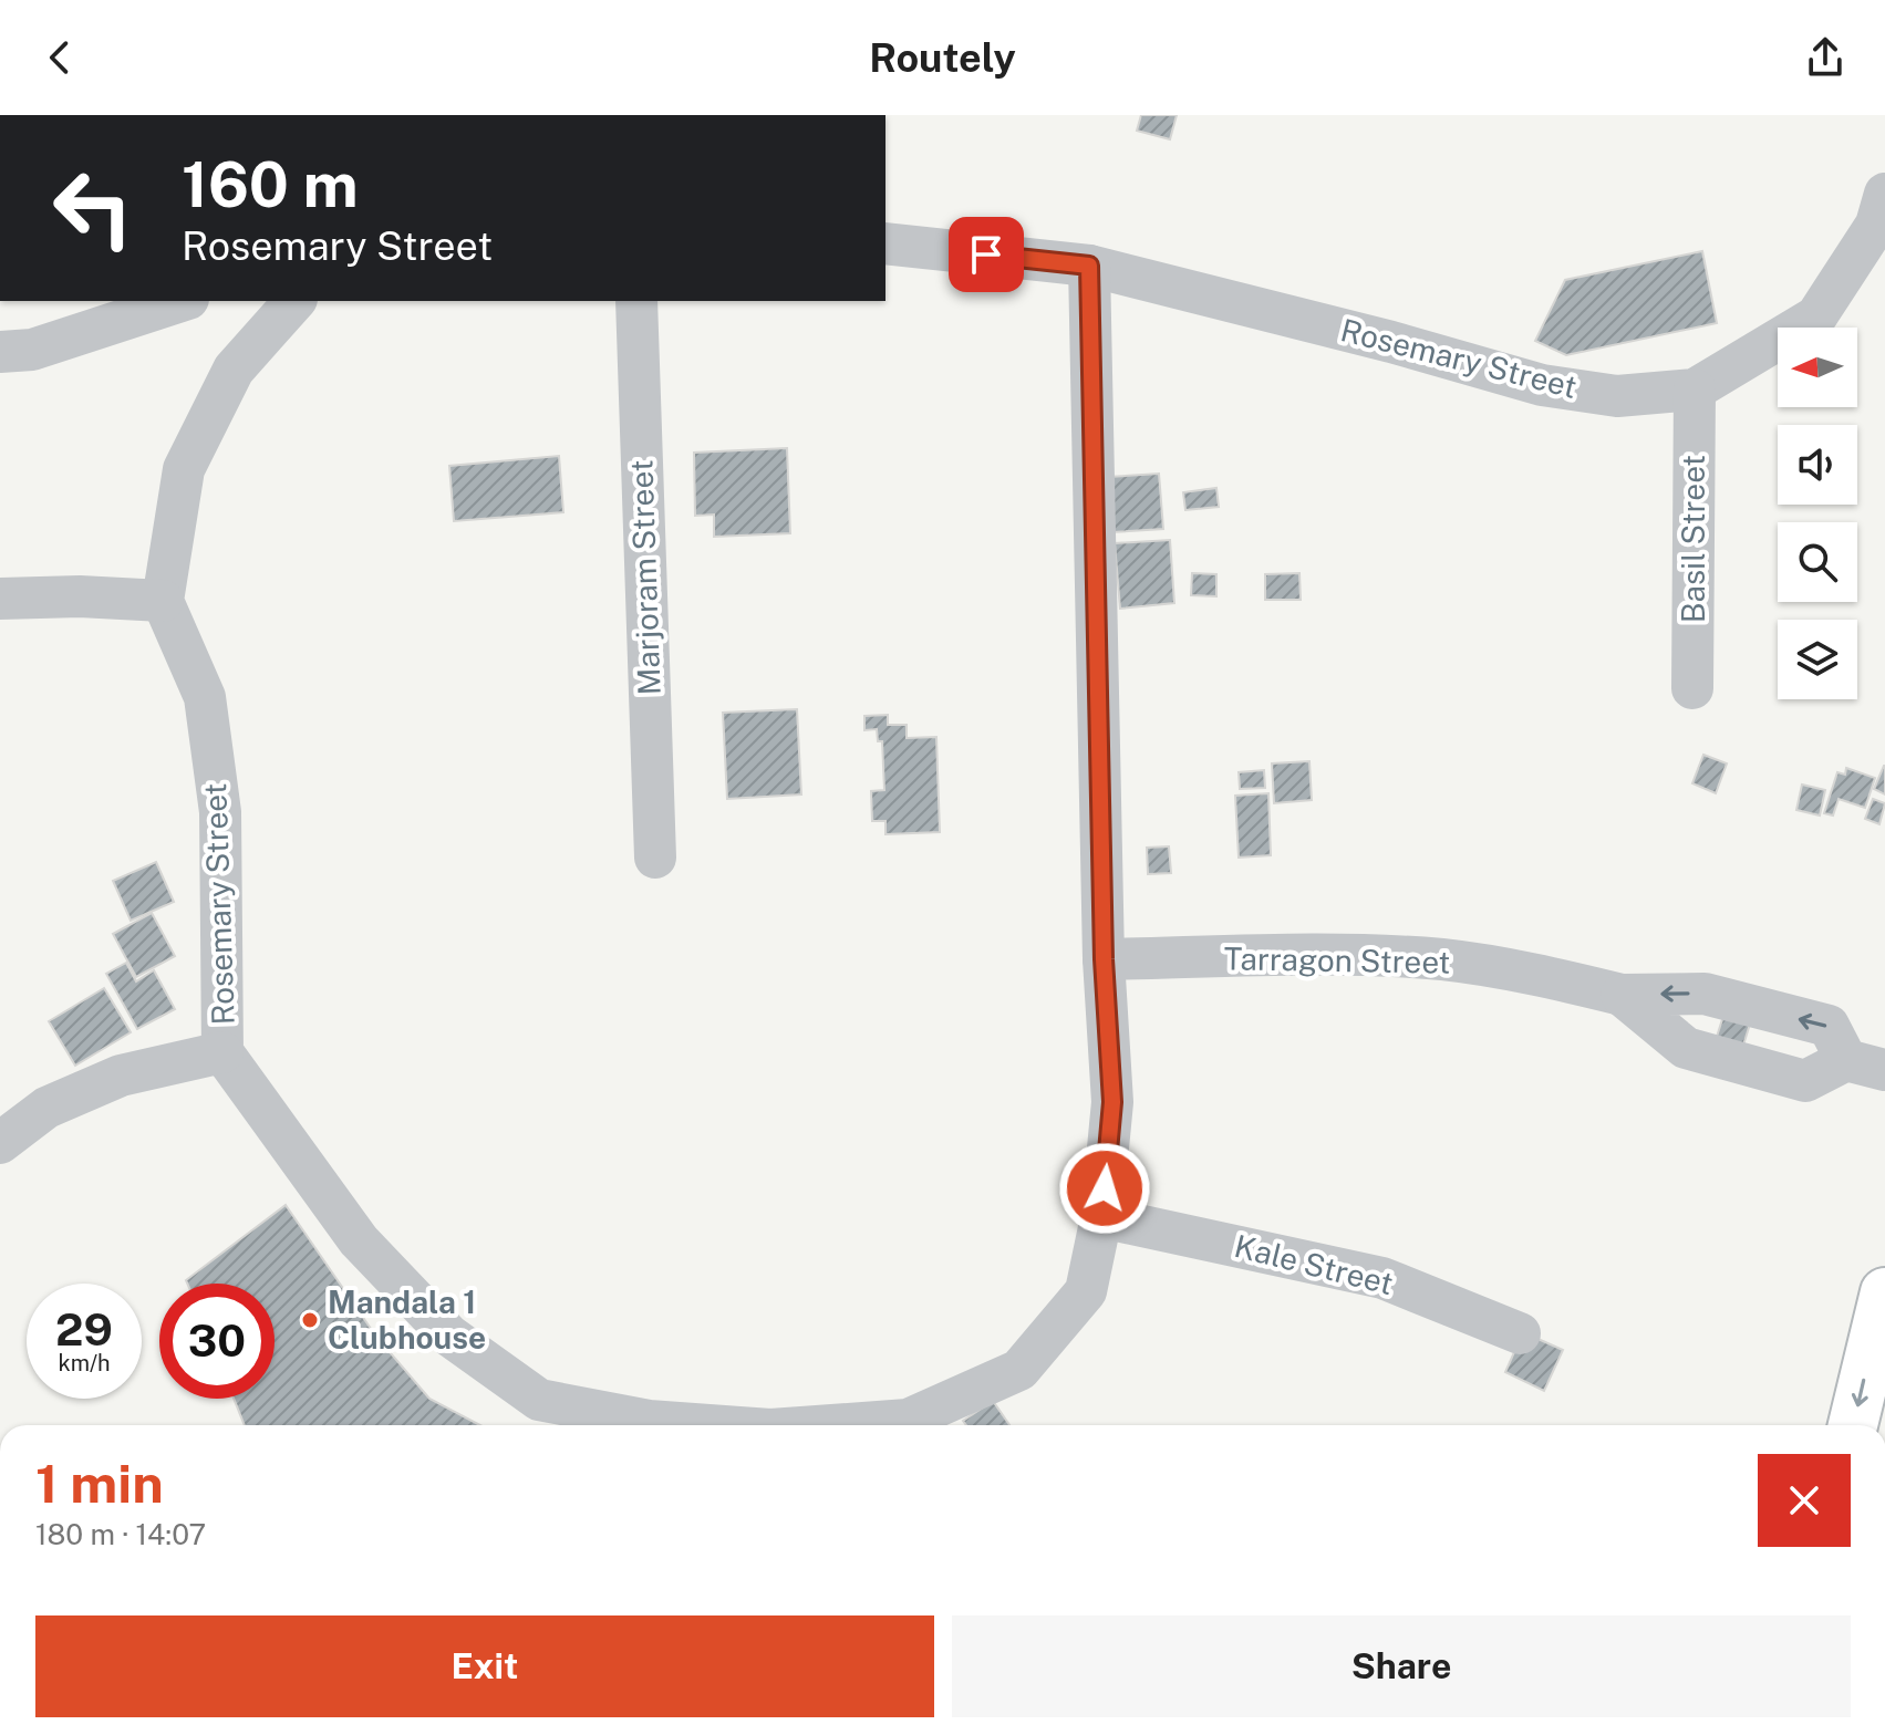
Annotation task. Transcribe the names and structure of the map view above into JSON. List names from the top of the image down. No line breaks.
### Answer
{"streets":{"street":["Rosemary Street","Basil Street","Marjoram Street","Tarragon Street","Kale Street"]},"crossings":[["Rosemary Street","Basil Street"],["Rosemary Street","Tarragon Street"],["Rosemary Street","Kale Street"]],"places":["Mandala 1 Clubhouse"],"north":"left","page":{"header":"Routely","turn":["160 m","Rosemary Street"],"speed":"29 km/h","limit":"30","heading":["1 min","180 m · 14:07"],"buttons":["Exit","Share"]}}
